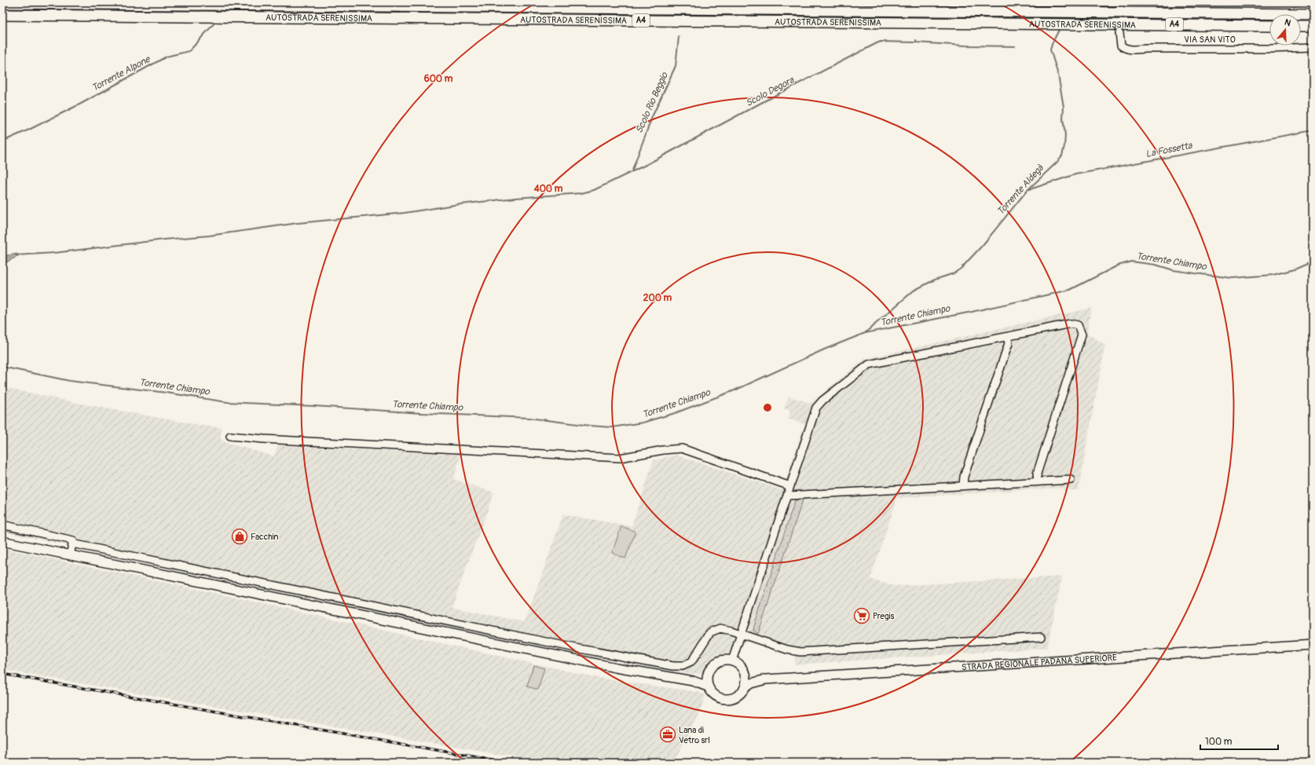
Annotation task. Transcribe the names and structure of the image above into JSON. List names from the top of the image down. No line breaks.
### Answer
{"streets":{"highway":["AUTOSTRADA SERENISSIMA","A4"],"main road":["STRADA REGIONALE PADANA SUPERIORE"],"street":["VIA SAN VITO"]},"water":["Torrente Alpone","Scolo Degora","Scolo Rio Beggio","La Fossetta","Torrente Aldegà","Torrente Chiampo"],"places":{"shop":["Facchin"],"supermarket":["Pregis"],"office":["Lana di Vetro srl"]},"scale_bar":"100 m","north":"top","rings":["600 m","400 m","200 m"]}
